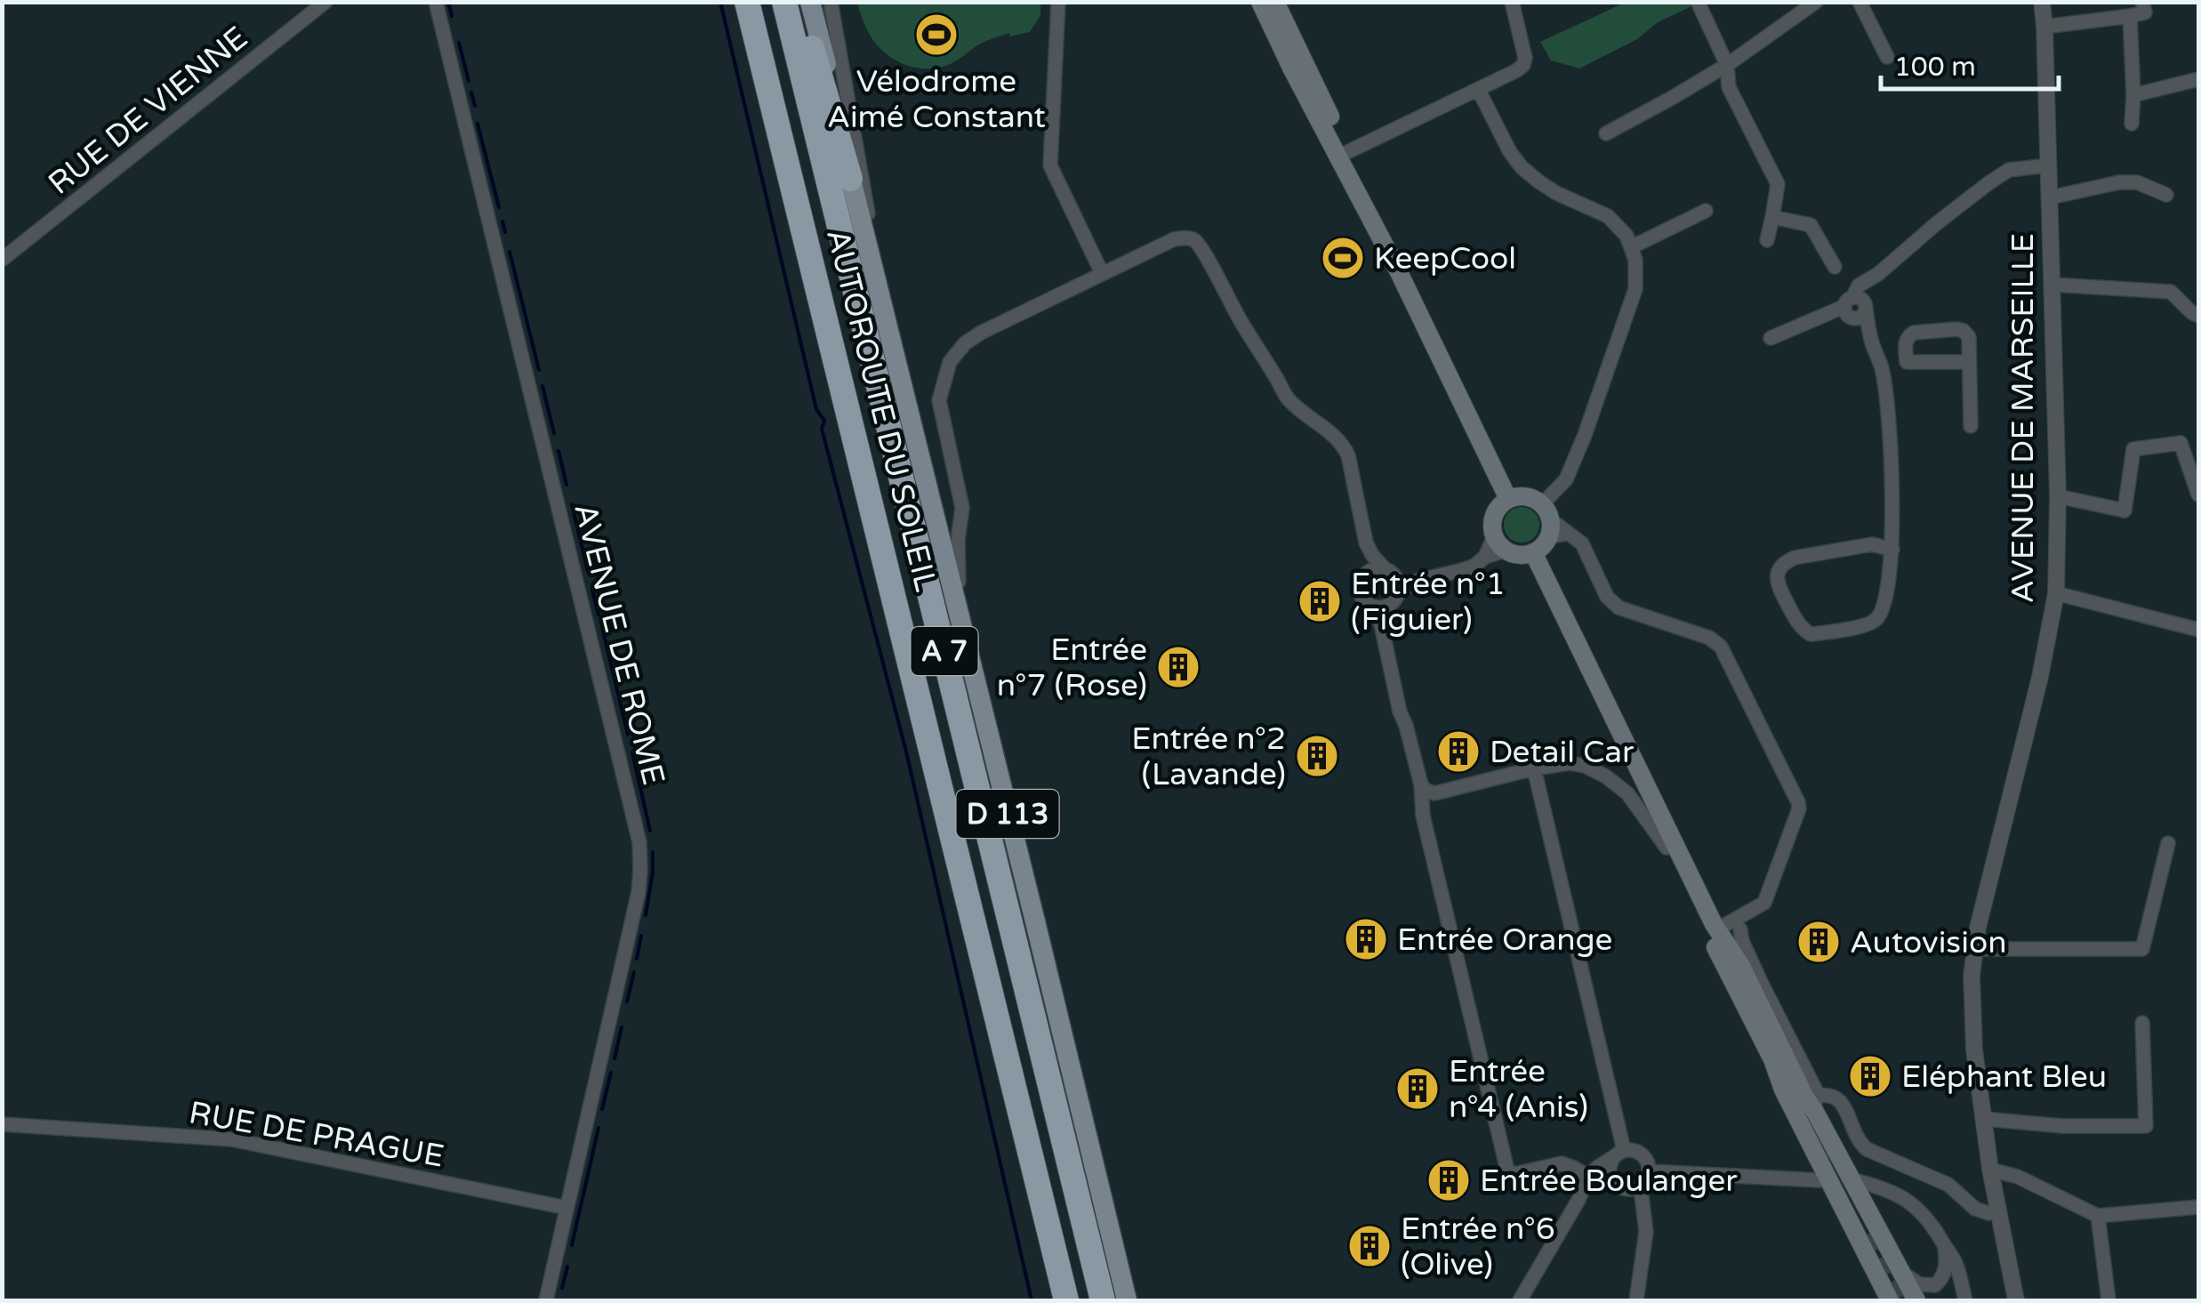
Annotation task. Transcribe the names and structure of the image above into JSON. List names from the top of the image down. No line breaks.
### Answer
{"streets":{"highway":["AUTOROUTE DU SOLEIL","A 7"],"main road":["D 113"],"street":["RUE DE VIENNE","AVENUE DE MARSEILLE","AVENUE DE ROME","RUE DE PRAGUE"]},"crossings":[["AVENUE DE ROME","RUE DE PRAGUE"]],"places":{"sports":["Vélodrome Aimé Constant","KeepCool"],"building":["Entrée n°1 (Figuier)","Entrée n°7 (Rose)","Detail Car","Entrée n°2 (Lavande)","Entrée Orange","Autovision","Eléphant Bleu","Entrée n°4 (Anis)","Entrée Boulanger","Entrée n°6 (Olive)"]},"scale_bar":"100 m"}
